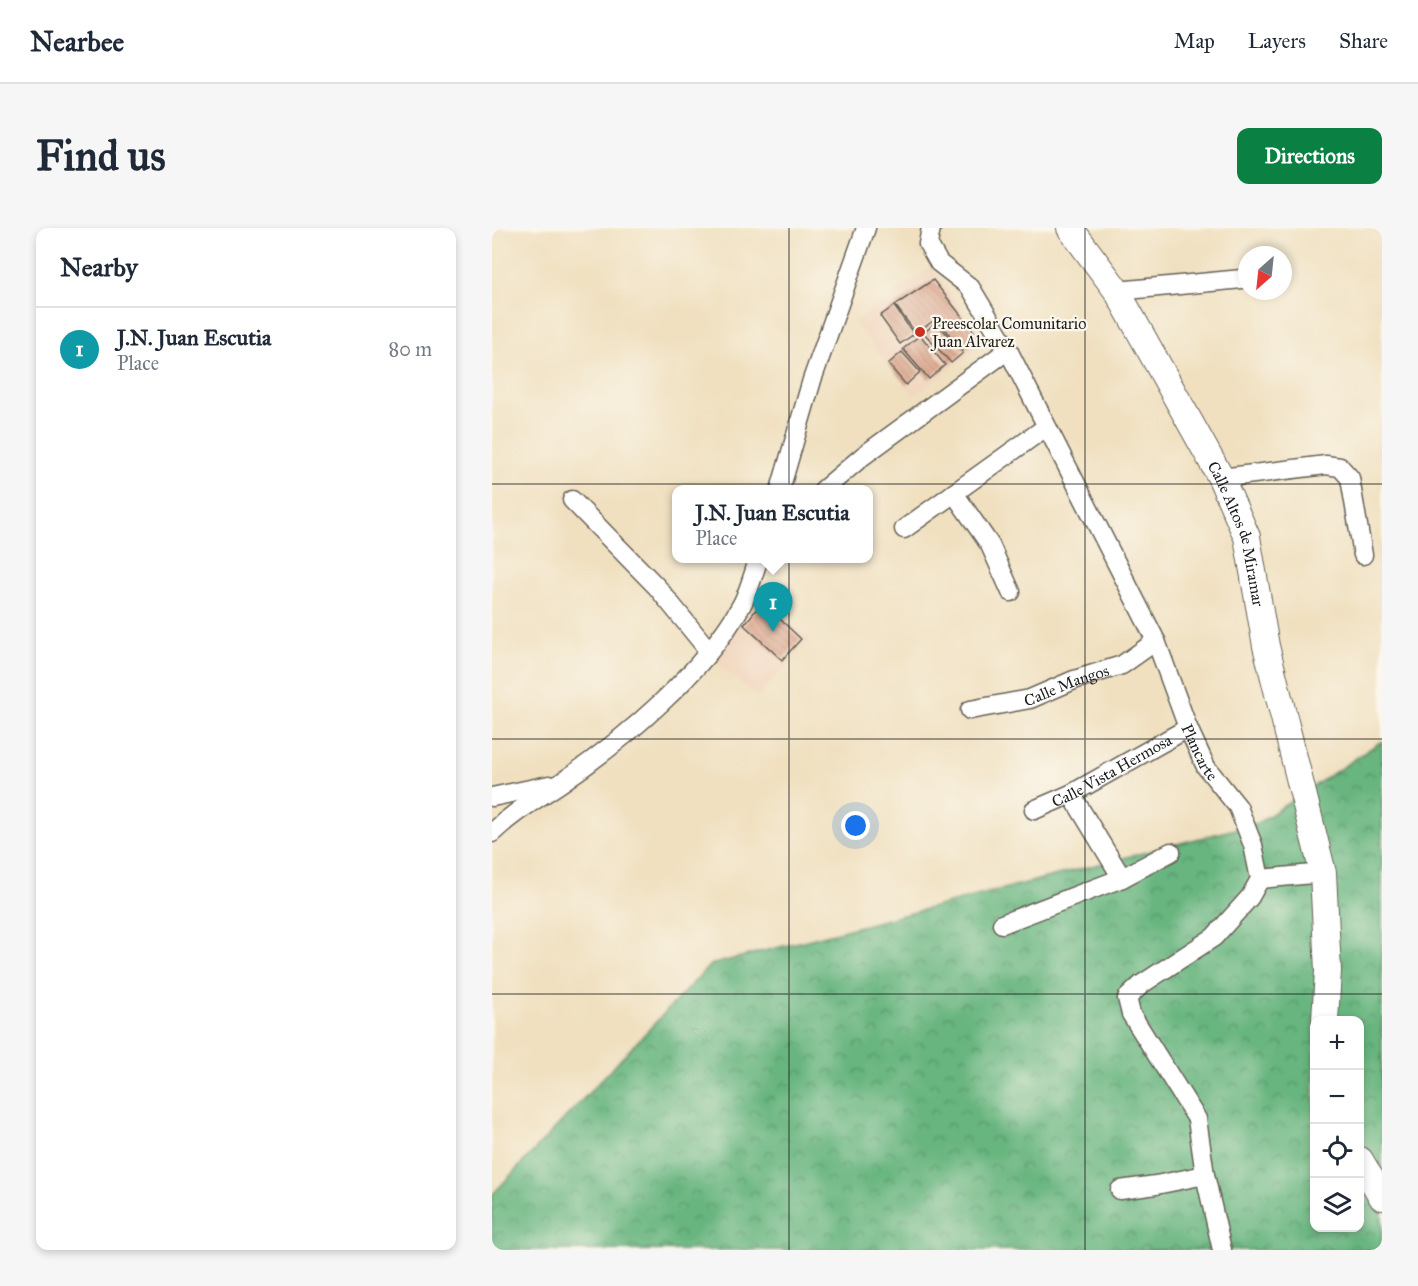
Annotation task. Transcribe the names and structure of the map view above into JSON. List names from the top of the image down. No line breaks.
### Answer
{"streets":{"street":["Calle Altos de Miramar","Calle Mangos","Plancarte","Calle Vista Hermosa"]},"crossings":[["Calle Mangos","Plancarte"],["Plancarte","Calle Vista Hermosa"]],"places":["Preescolar Comunitario Juan Alvarez"],"north":"bottom left","page":{"header":"Nearbee","nav":["Map","Layers","Share"],"buttons":"Directions","title":"Find us","heading":"Nearby","list":[{"mark":"1","name":"J.N. Juan Escutia","note":"Place","value":"80 m"}],"popup":["J.N. Juan Escutia","Place"],"pins":"1","map_buttons":["+","−"]}}
